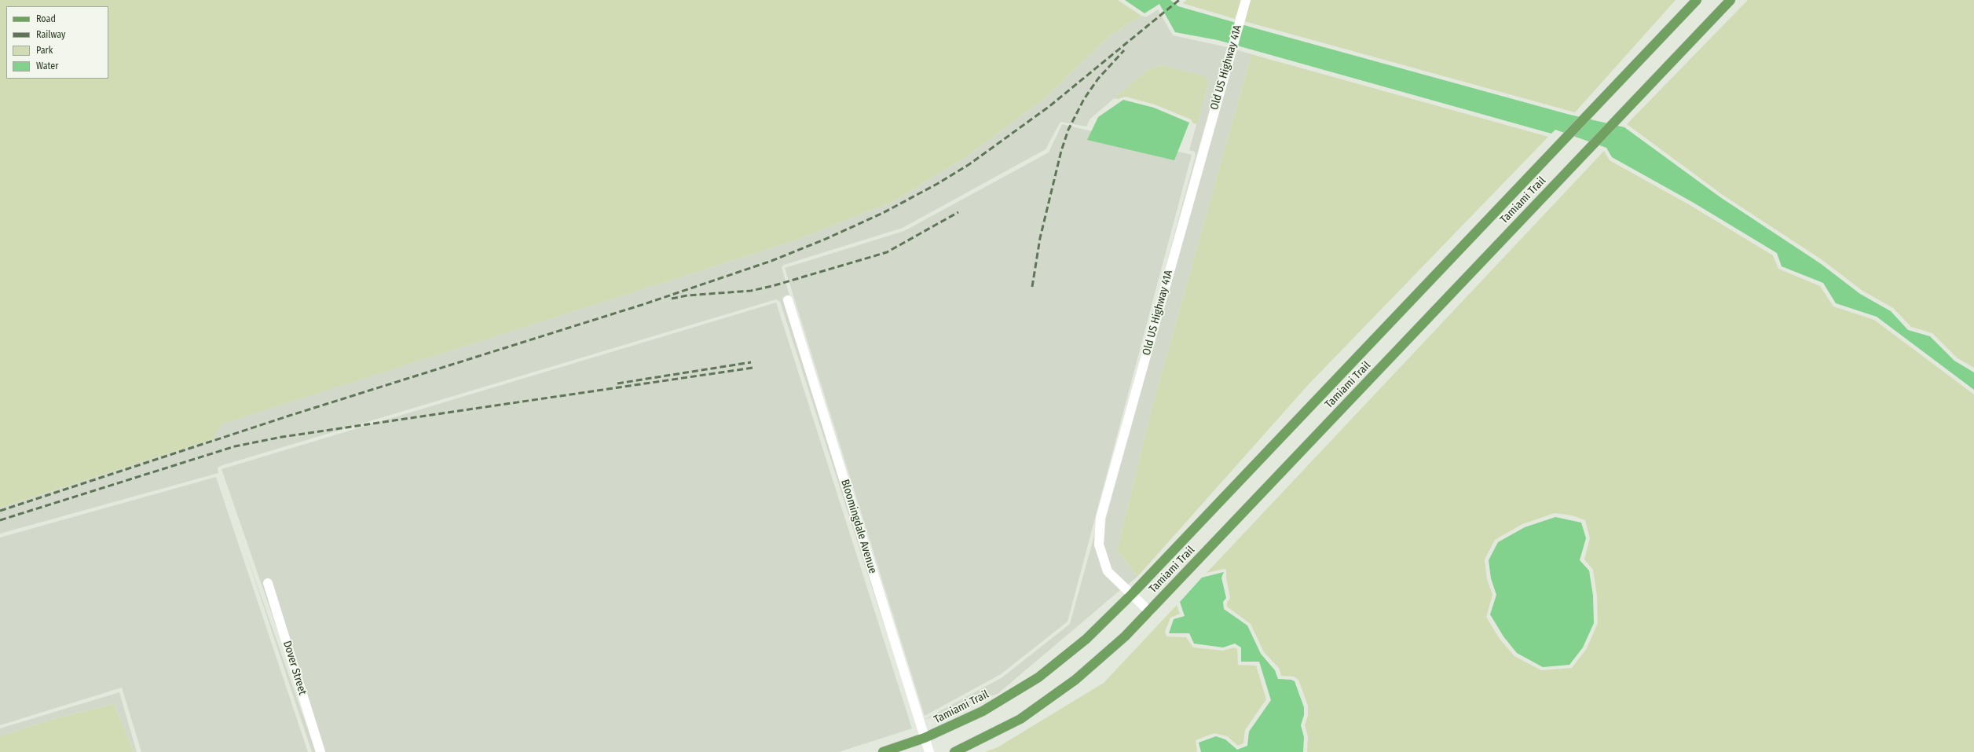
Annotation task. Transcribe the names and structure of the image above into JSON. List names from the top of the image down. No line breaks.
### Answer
{"streets":{"main road":["Tamiami Trail"],"street":["Old US Highway 41A","Bloomingdale Avenue","Dover Street"]},"crossings":[["Old US Highway 41A","Tamiami Trail"],["Tamiami Trail","Bloomingdale Avenue"]],"legend":["Road","Railway","Park","Water"]}
